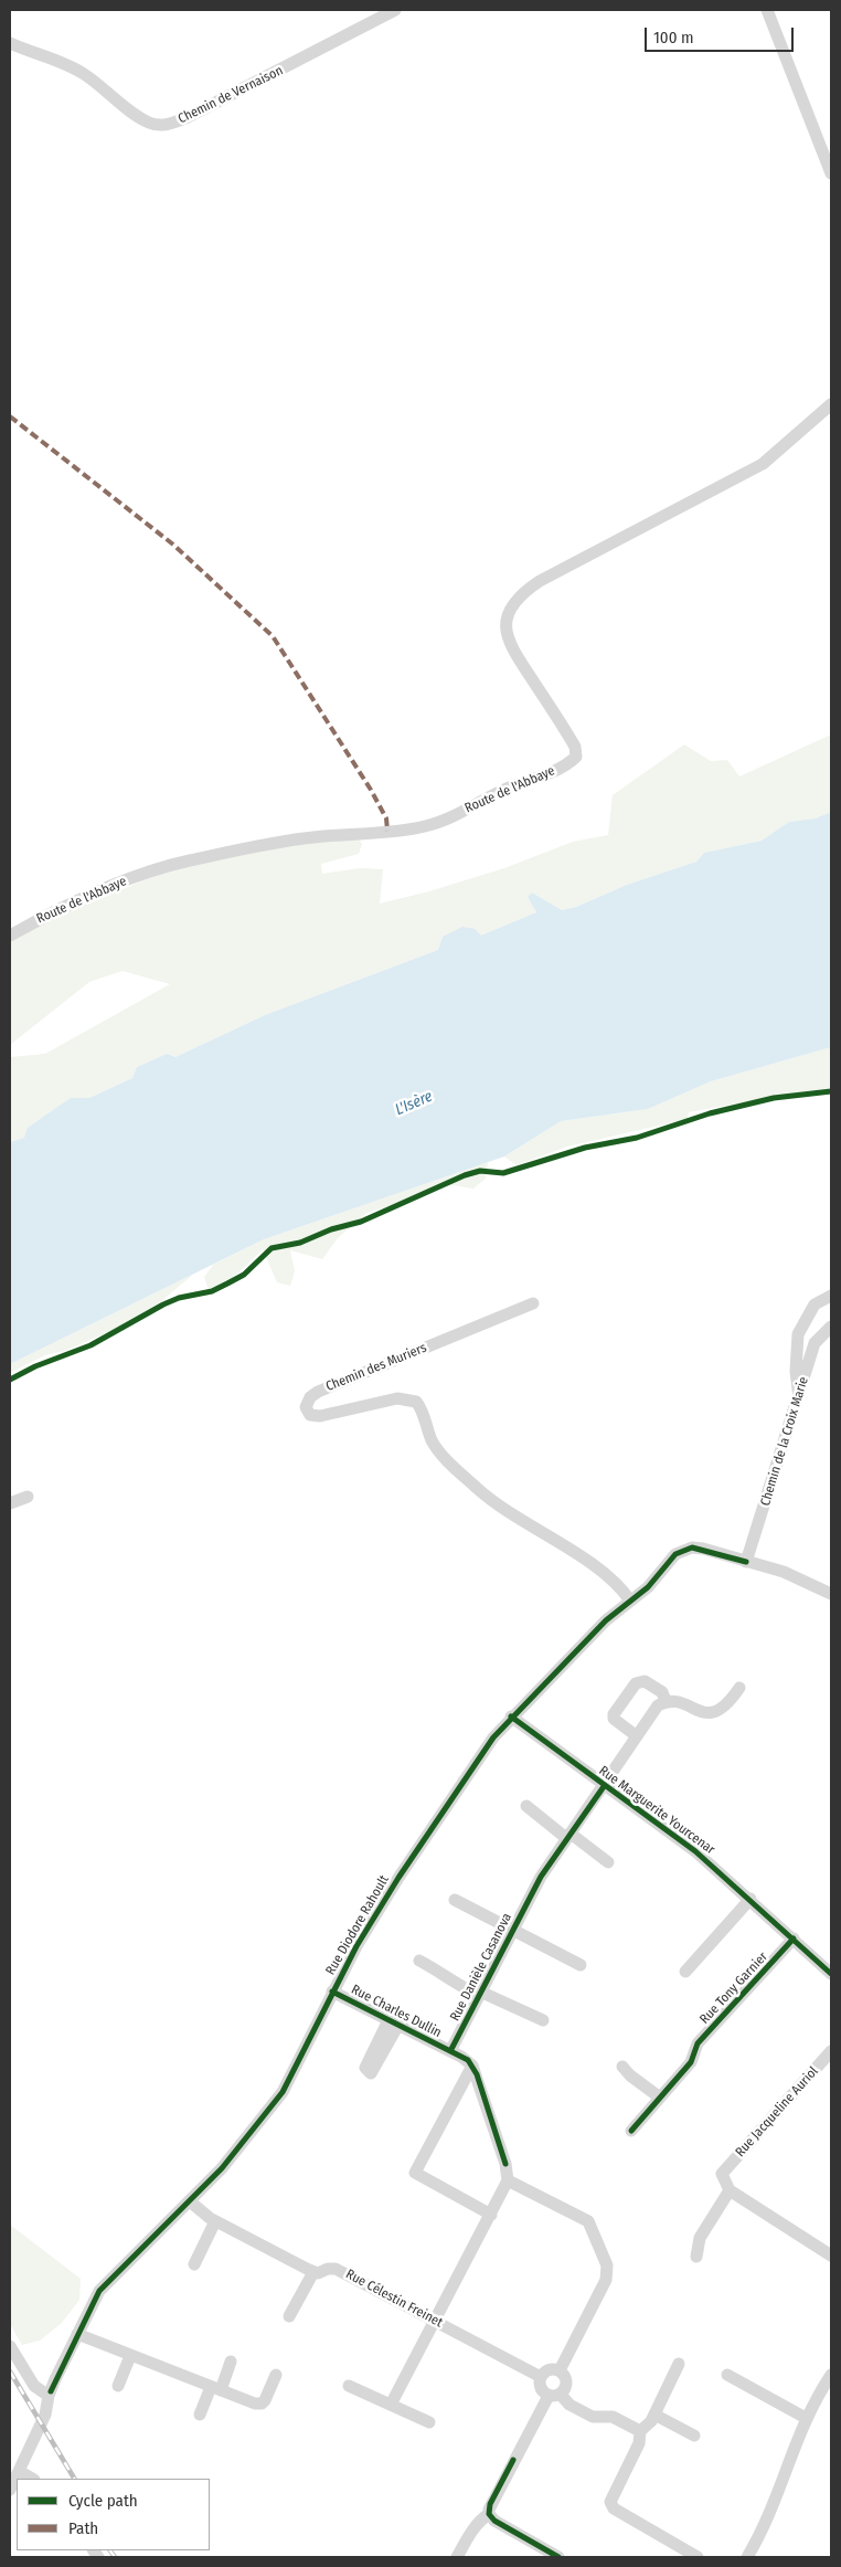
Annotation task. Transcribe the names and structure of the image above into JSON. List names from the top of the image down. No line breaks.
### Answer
{"streets":{"street":["Chemin de Vernaison","Route de l'Abbaye","Chemin des Muriers","Chemin de la Croix Marie","Rue Marguerite Yourcenar","Rue Diodore Rahoult","Rue Danièle Casanova","Rue Tony Garnier","Rue Charles Dullin","Rue Jacqueline Auriol","Rue Célestin Freinet"]},"crossings":[["Chemin des Muriers","Rue Diodore Rahoult"],["Chemin de la Croix Marie","Rue Diodore Rahoult"],["Rue Marguerite Yourcenar","Rue Diodore Rahoult"],["Rue Marguerite Yourcenar","Rue Danièle Casanova"],["Rue Marguerite Yourcenar","Rue Tony Garnier"],["Rue Diodore Rahoult","Rue Charles Dullin"],["Rue Diodore Rahoult","Rue Célestin Freinet"],["Rue Danièle Casanova","Rue Charles Dullin"]],"water":["L'Isère"],"legend":["Cycle path","Path"],"scale_bar":"100 m"}
